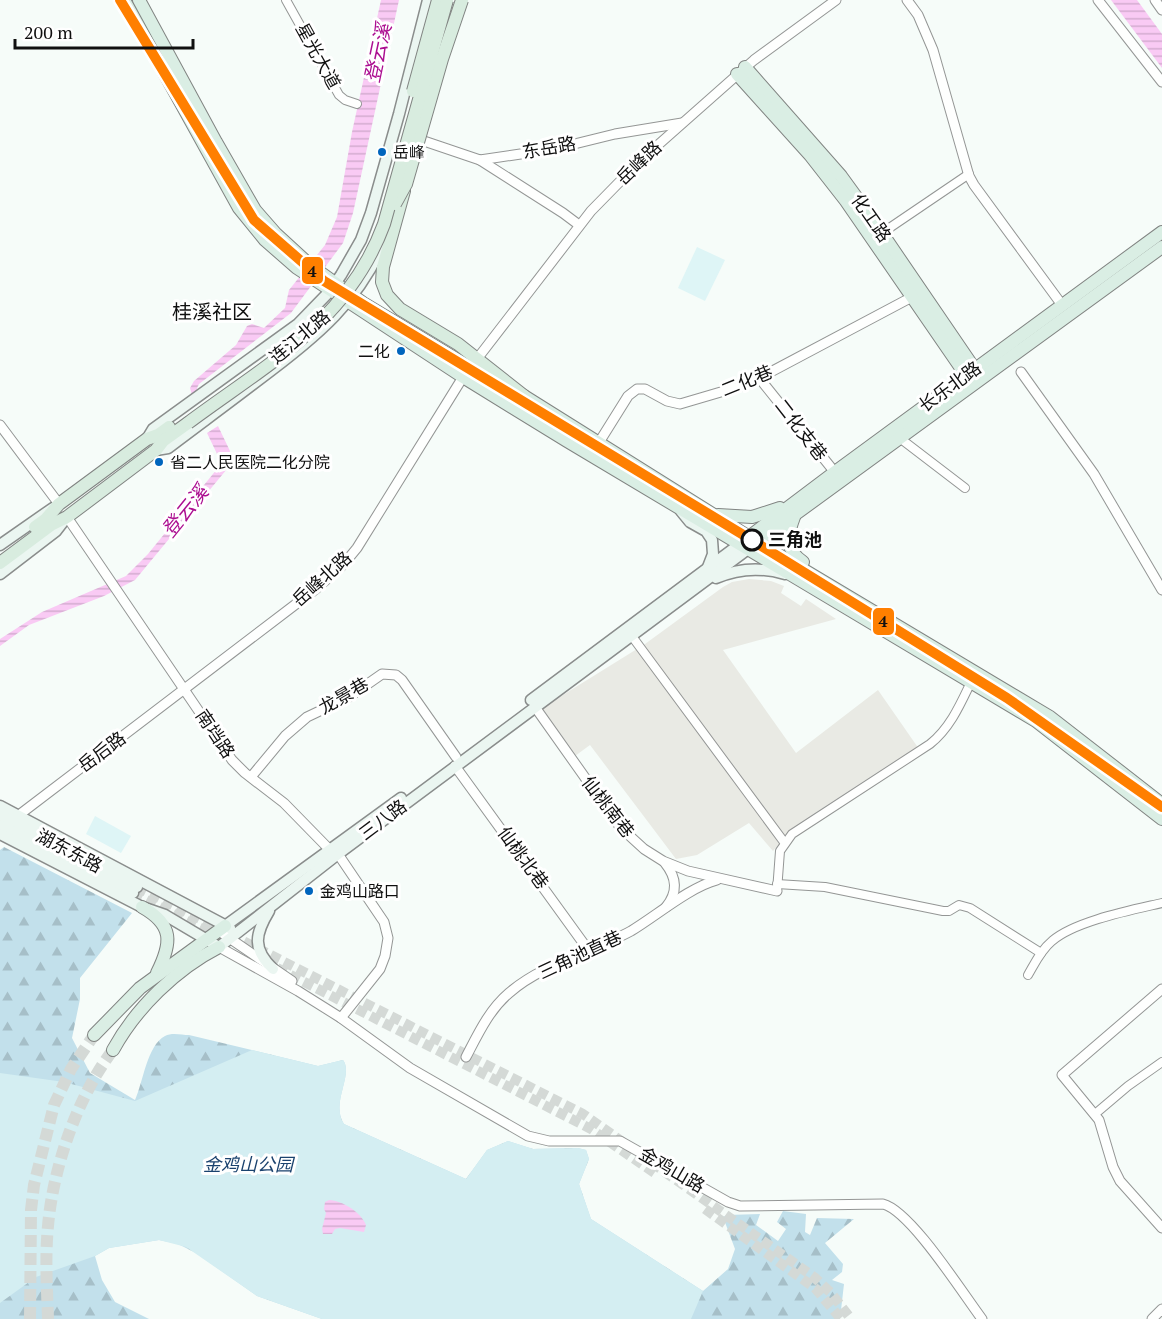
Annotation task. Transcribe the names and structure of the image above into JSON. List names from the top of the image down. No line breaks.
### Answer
{"streets":{"highway":["连江北路"],"main road":["化工路","长乐北路","三八路","湖东东路"],"street":["星光大道","东岳路","岳峰路","二化巷","二化支巷","岳峰北路","龙景巷","南垱路","岳后路","仙桃南巷","仙桃北巷","三角池直巷","金鸡山路"]},"crossings":[["东岳路","岳峰路"],["岳峰路","化工路"],["化工路","二化巷"],["化工路","长乐北路"],["连江北路","南垱路"],["二化巷","二化支巷"],["长乐北路","二化支巷"],["长乐北路","三八路"],["岳峰北路","南垱路"],["岳峰北路","岳后路"],["龙景巷","南垱路"],["龙景巷","三八路"],["龙景巷","仙桃北巷"],["南垱路","岳后路"],["南垱路","三八路"],["南垱路","金鸡山路"],["仙桃南巷","三八路"],["仙桃南巷","三角池直巷"],["三八路","仙桃北巷"],["仙桃北巷","三角池直巷"]],"districts":["桂溪社区"],"water":["登云溪"],"parks":["金鸡山公园"],"places":["岳峰","二化","省二人民医院二化分院","三角池","金鸡山路口"],"lines":["transit line 4"],"scale_bar":"200 m"}
